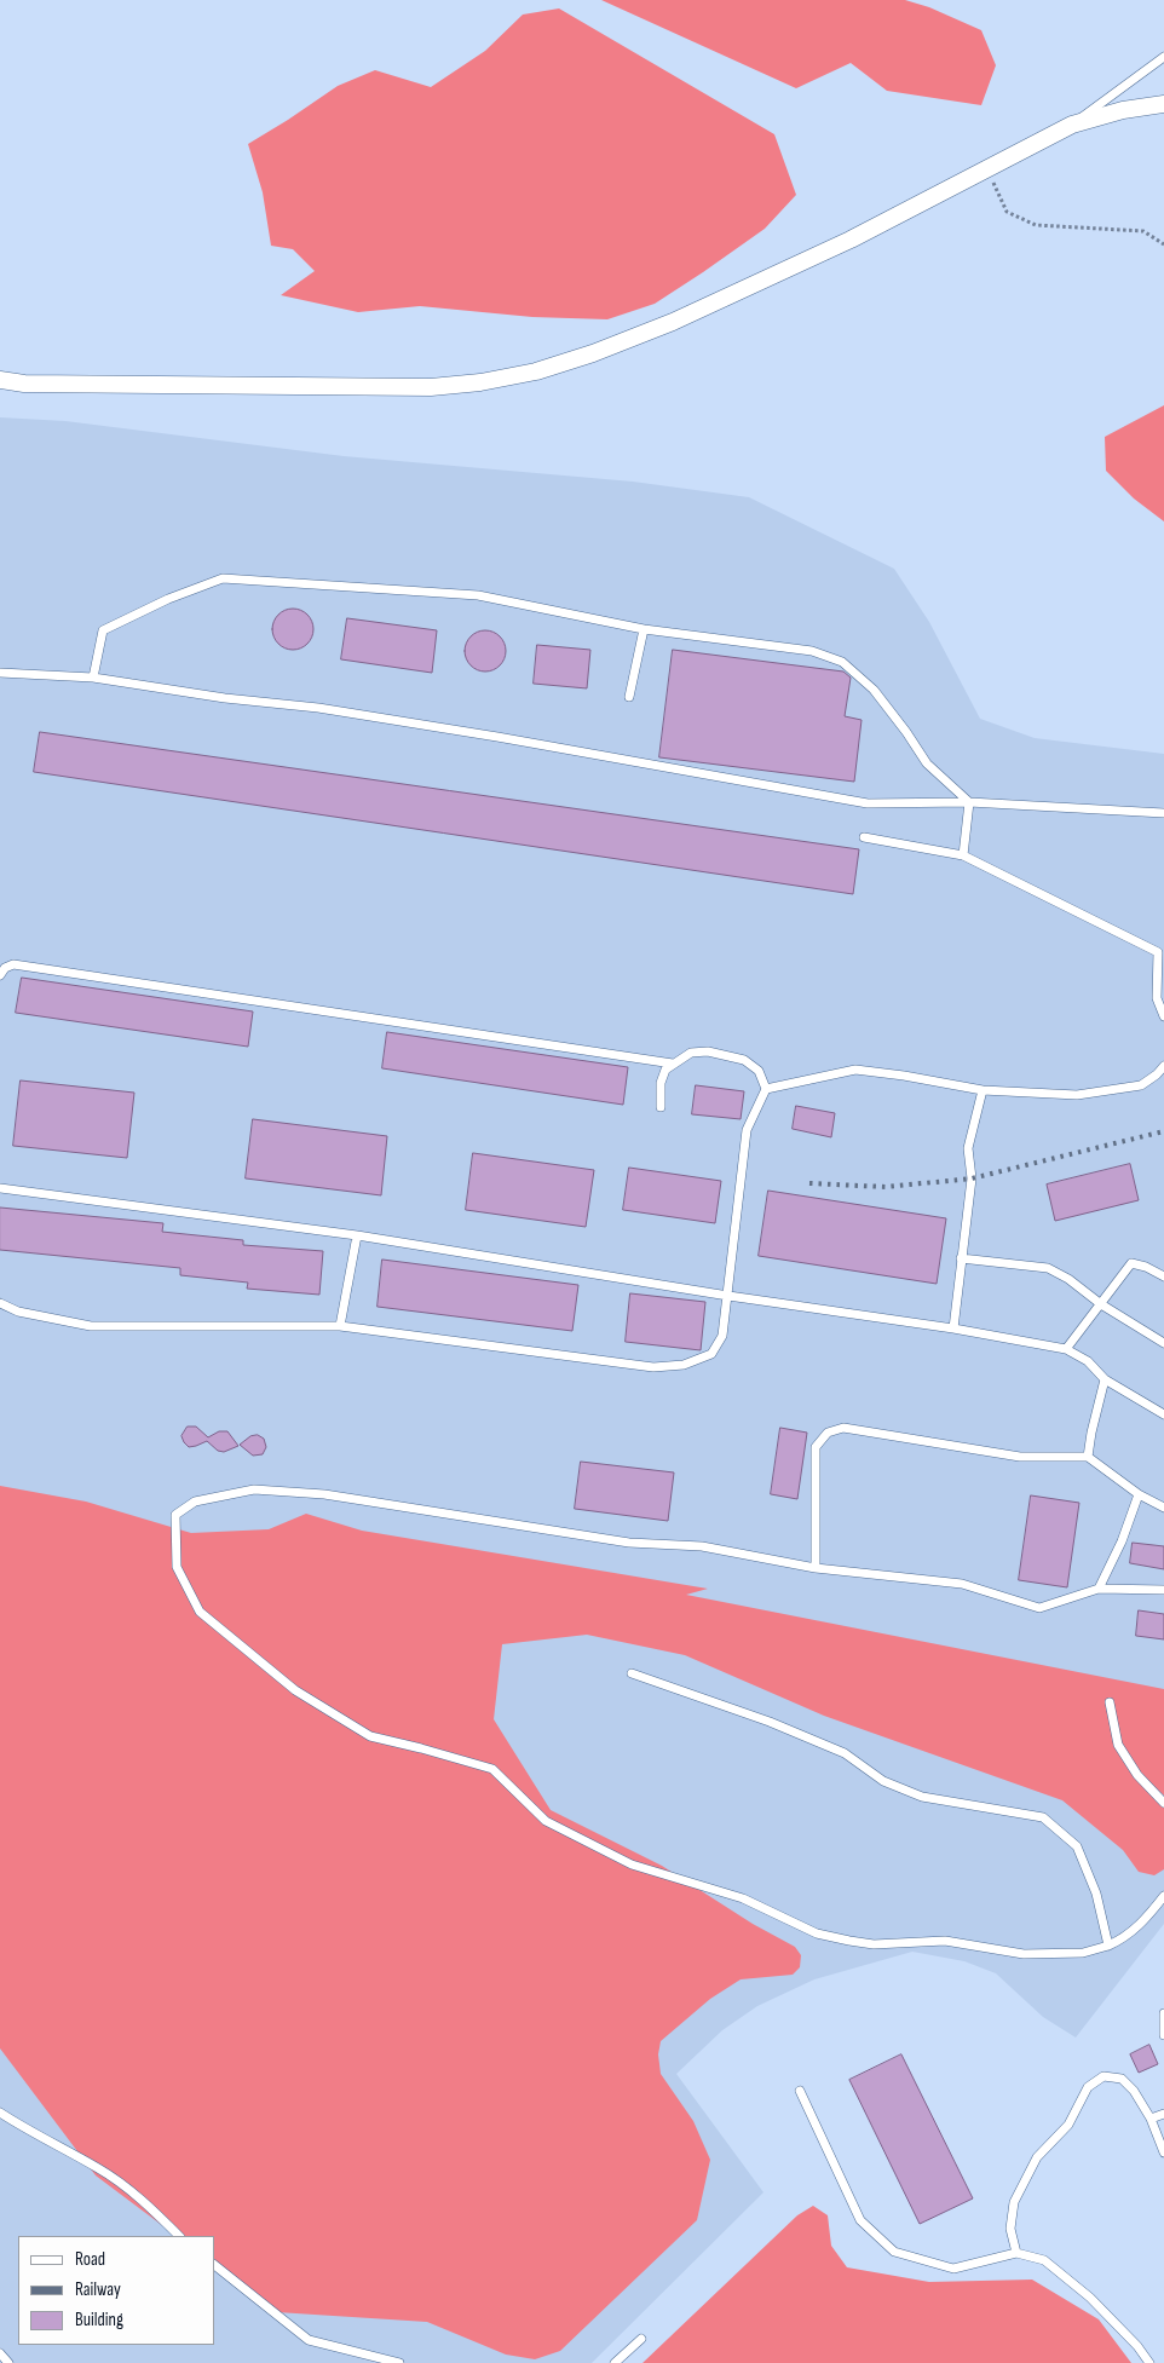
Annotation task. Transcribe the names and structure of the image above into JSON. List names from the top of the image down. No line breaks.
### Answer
{"legend":["Road","Railway","Building"]}
